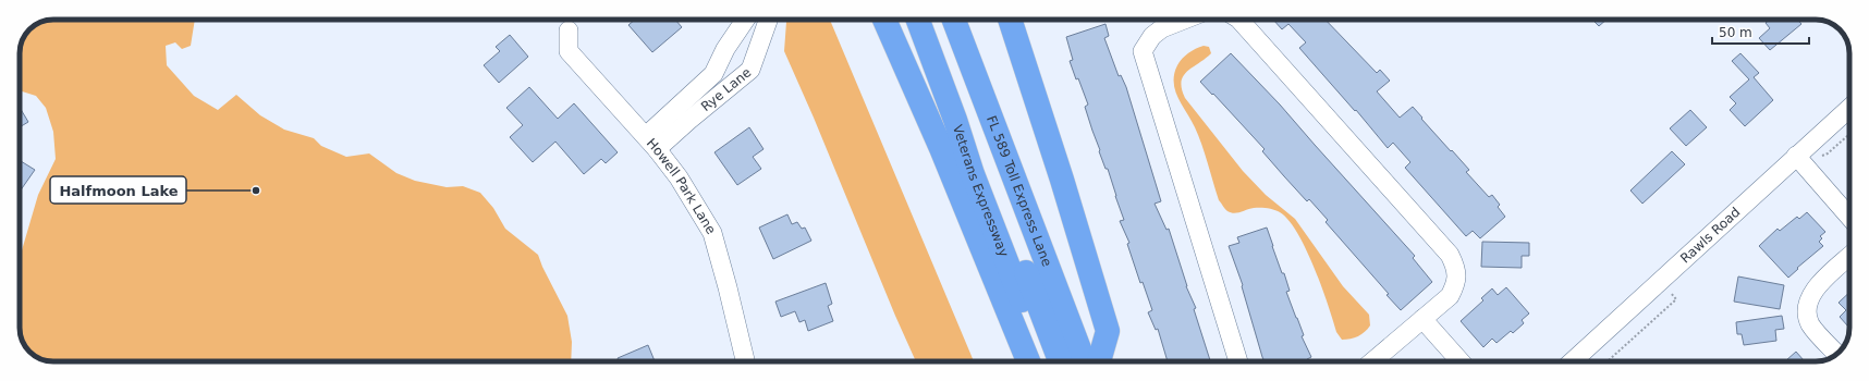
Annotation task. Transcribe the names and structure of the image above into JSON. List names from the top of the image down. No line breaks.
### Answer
{"streets":{"highway":["Veterans Expressway","FL 589 Toll Express Lane"],"street":["Rye Lane","Howell Park Lane","Rawls Road"]},"crossings":[["Rye Lane","Howell Park Lane"],["Veterans Expressway","FL 589 Toll Express Lane"]],"places":["Halfmoon Lake"],"scale_bar":"50 m"}
